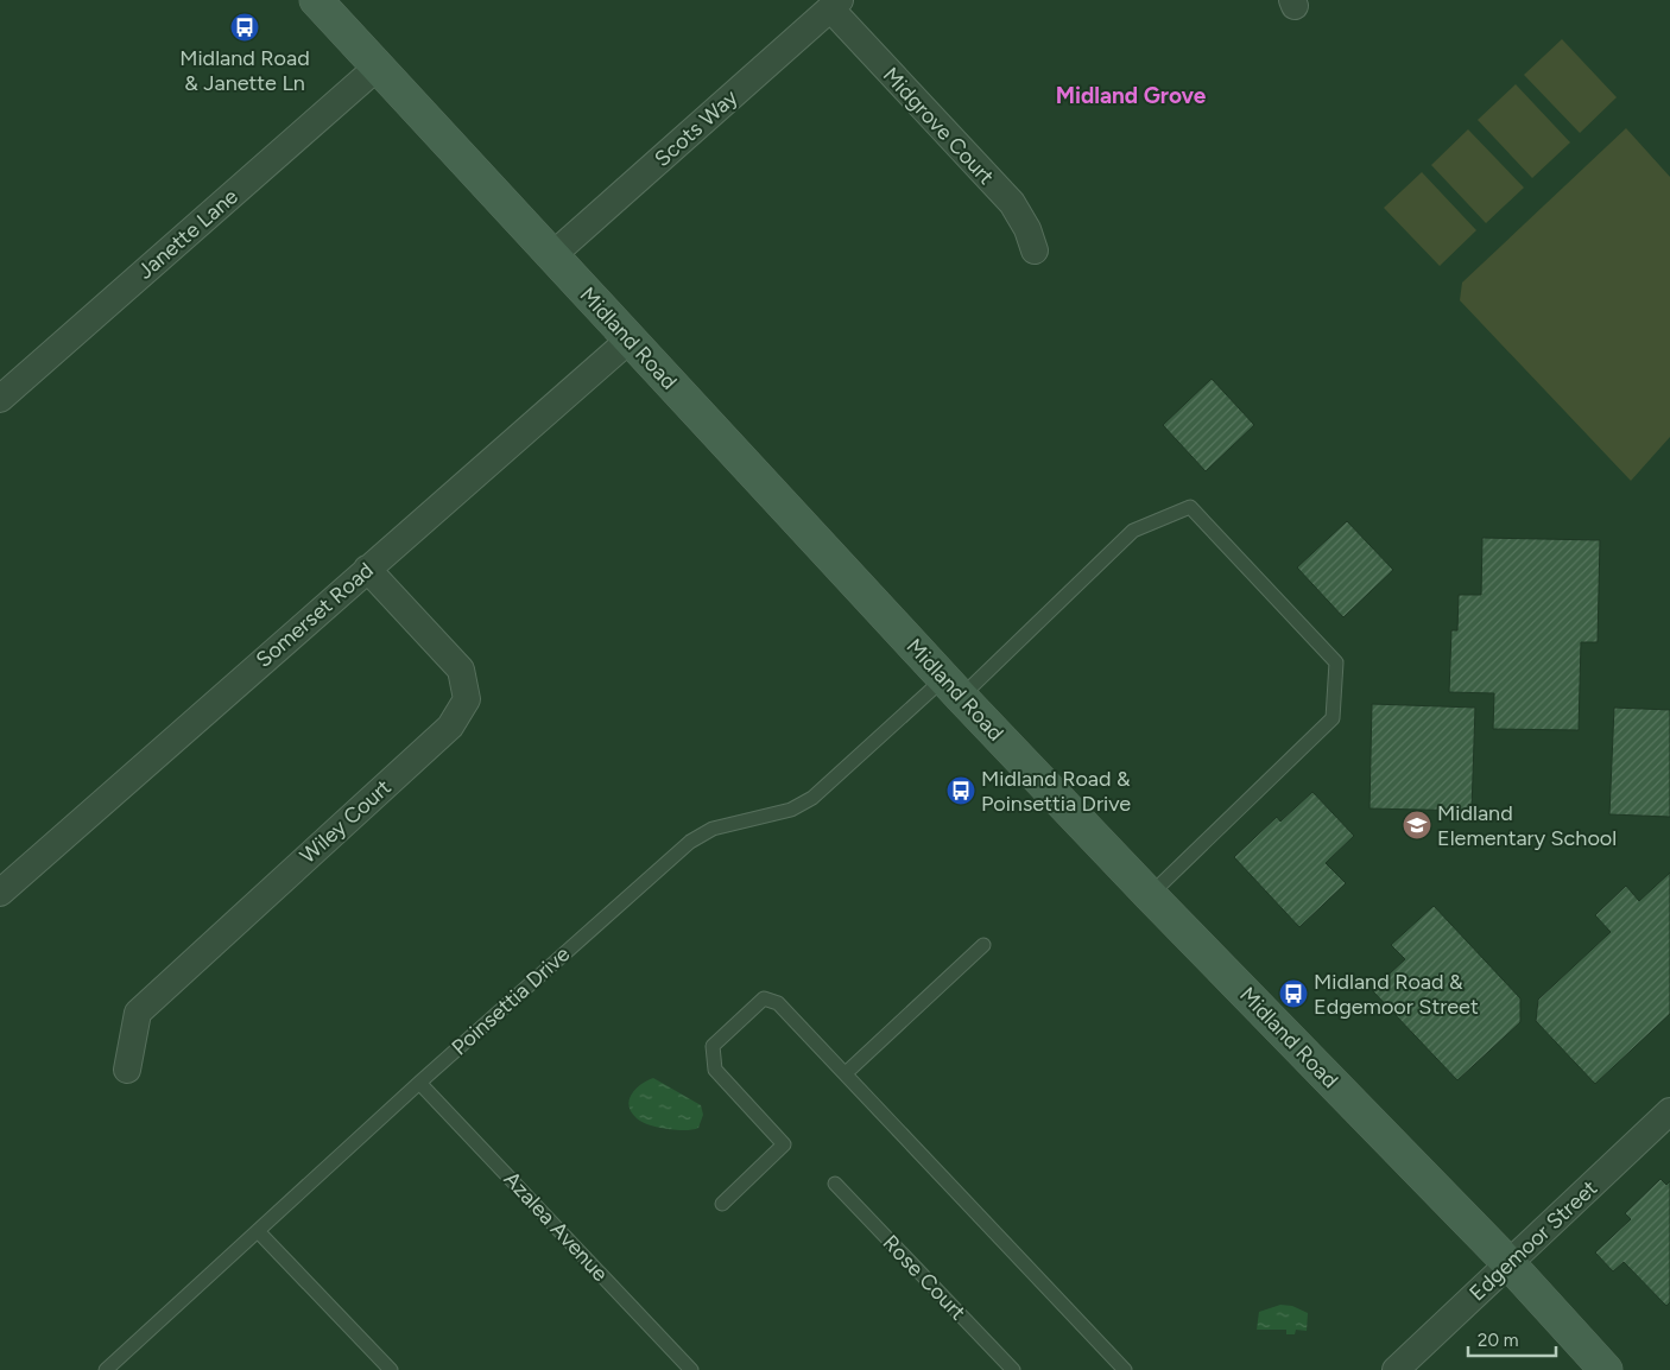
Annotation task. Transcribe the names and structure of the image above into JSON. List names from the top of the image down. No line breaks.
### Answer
{"streets":{"main road":["Midland Road"],"street":["Midgrove Court","Scots Way","Janette Lane","Somerset Road","Wiley Court","Edgemoor Street"],"lane":["Poinsettia Drive","Azalea Avenue","Rose Court"]},"crossings":[["Midgrove Court","Scots Way"],["Scots Way","Midland Road"],["Janette Lane","Midland Road"],["Midland Road","Somerset Road"],["Midland Road","Poinsettia Drive"],["Midland Road","Edgemoor Street"],["Somerset Road","Wiley Court"],["Poinsettia Drive","Azalea Avenue"]],"districts":["Midland Grove"],"places":{"bus stop":["Midland Road & Janette Ln","Midland Road & Poinsettia Drive","Midland Road & Edgemoor Street"],"school or university":["Midland Elementary School"]},"scale_bar":"20 m"}
